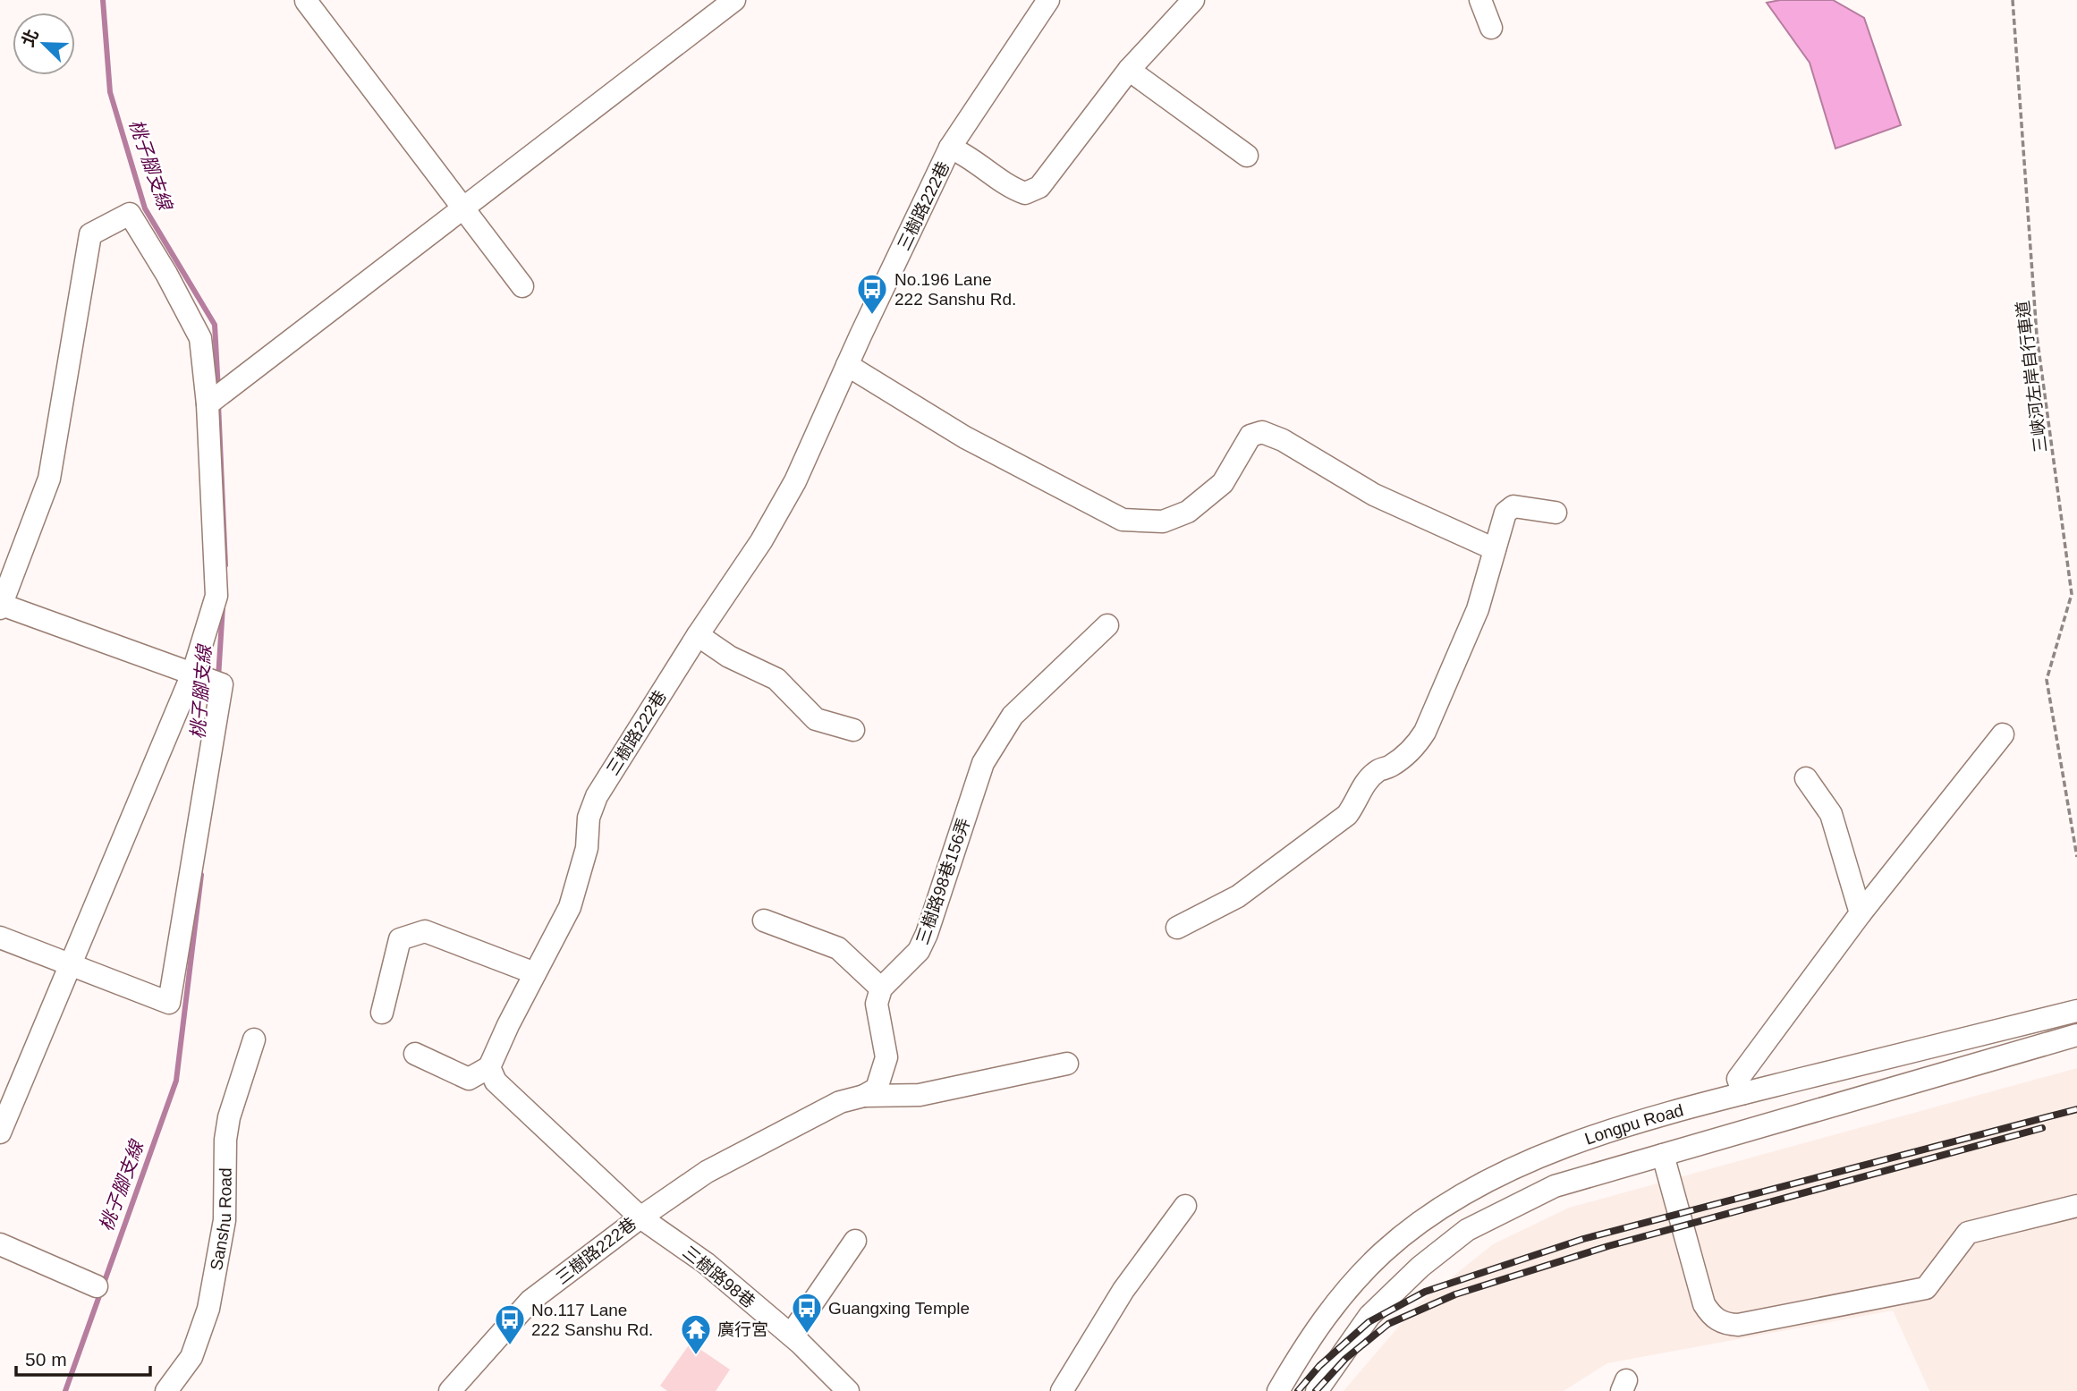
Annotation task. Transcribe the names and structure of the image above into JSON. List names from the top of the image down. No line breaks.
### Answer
{"streets":{"street":["三樹路222巷","三樹路98巷156弄","Longpu Road","Sanshu Road","三樹路98巷"],"path":["三峽河左岸自行車道"]},"crossings":[["三樹路222巷","三樹路98巷"]],"water":["桃子腳支線"],"places":{"bus stop":["No.196 Lane 222 Sanshu Rd.","Guangxing Temple","No.117 Lane 222 Sanshu Rd."],"temple":["廣行宮"]},"scale_bar":"50 m","north":"top left"}
